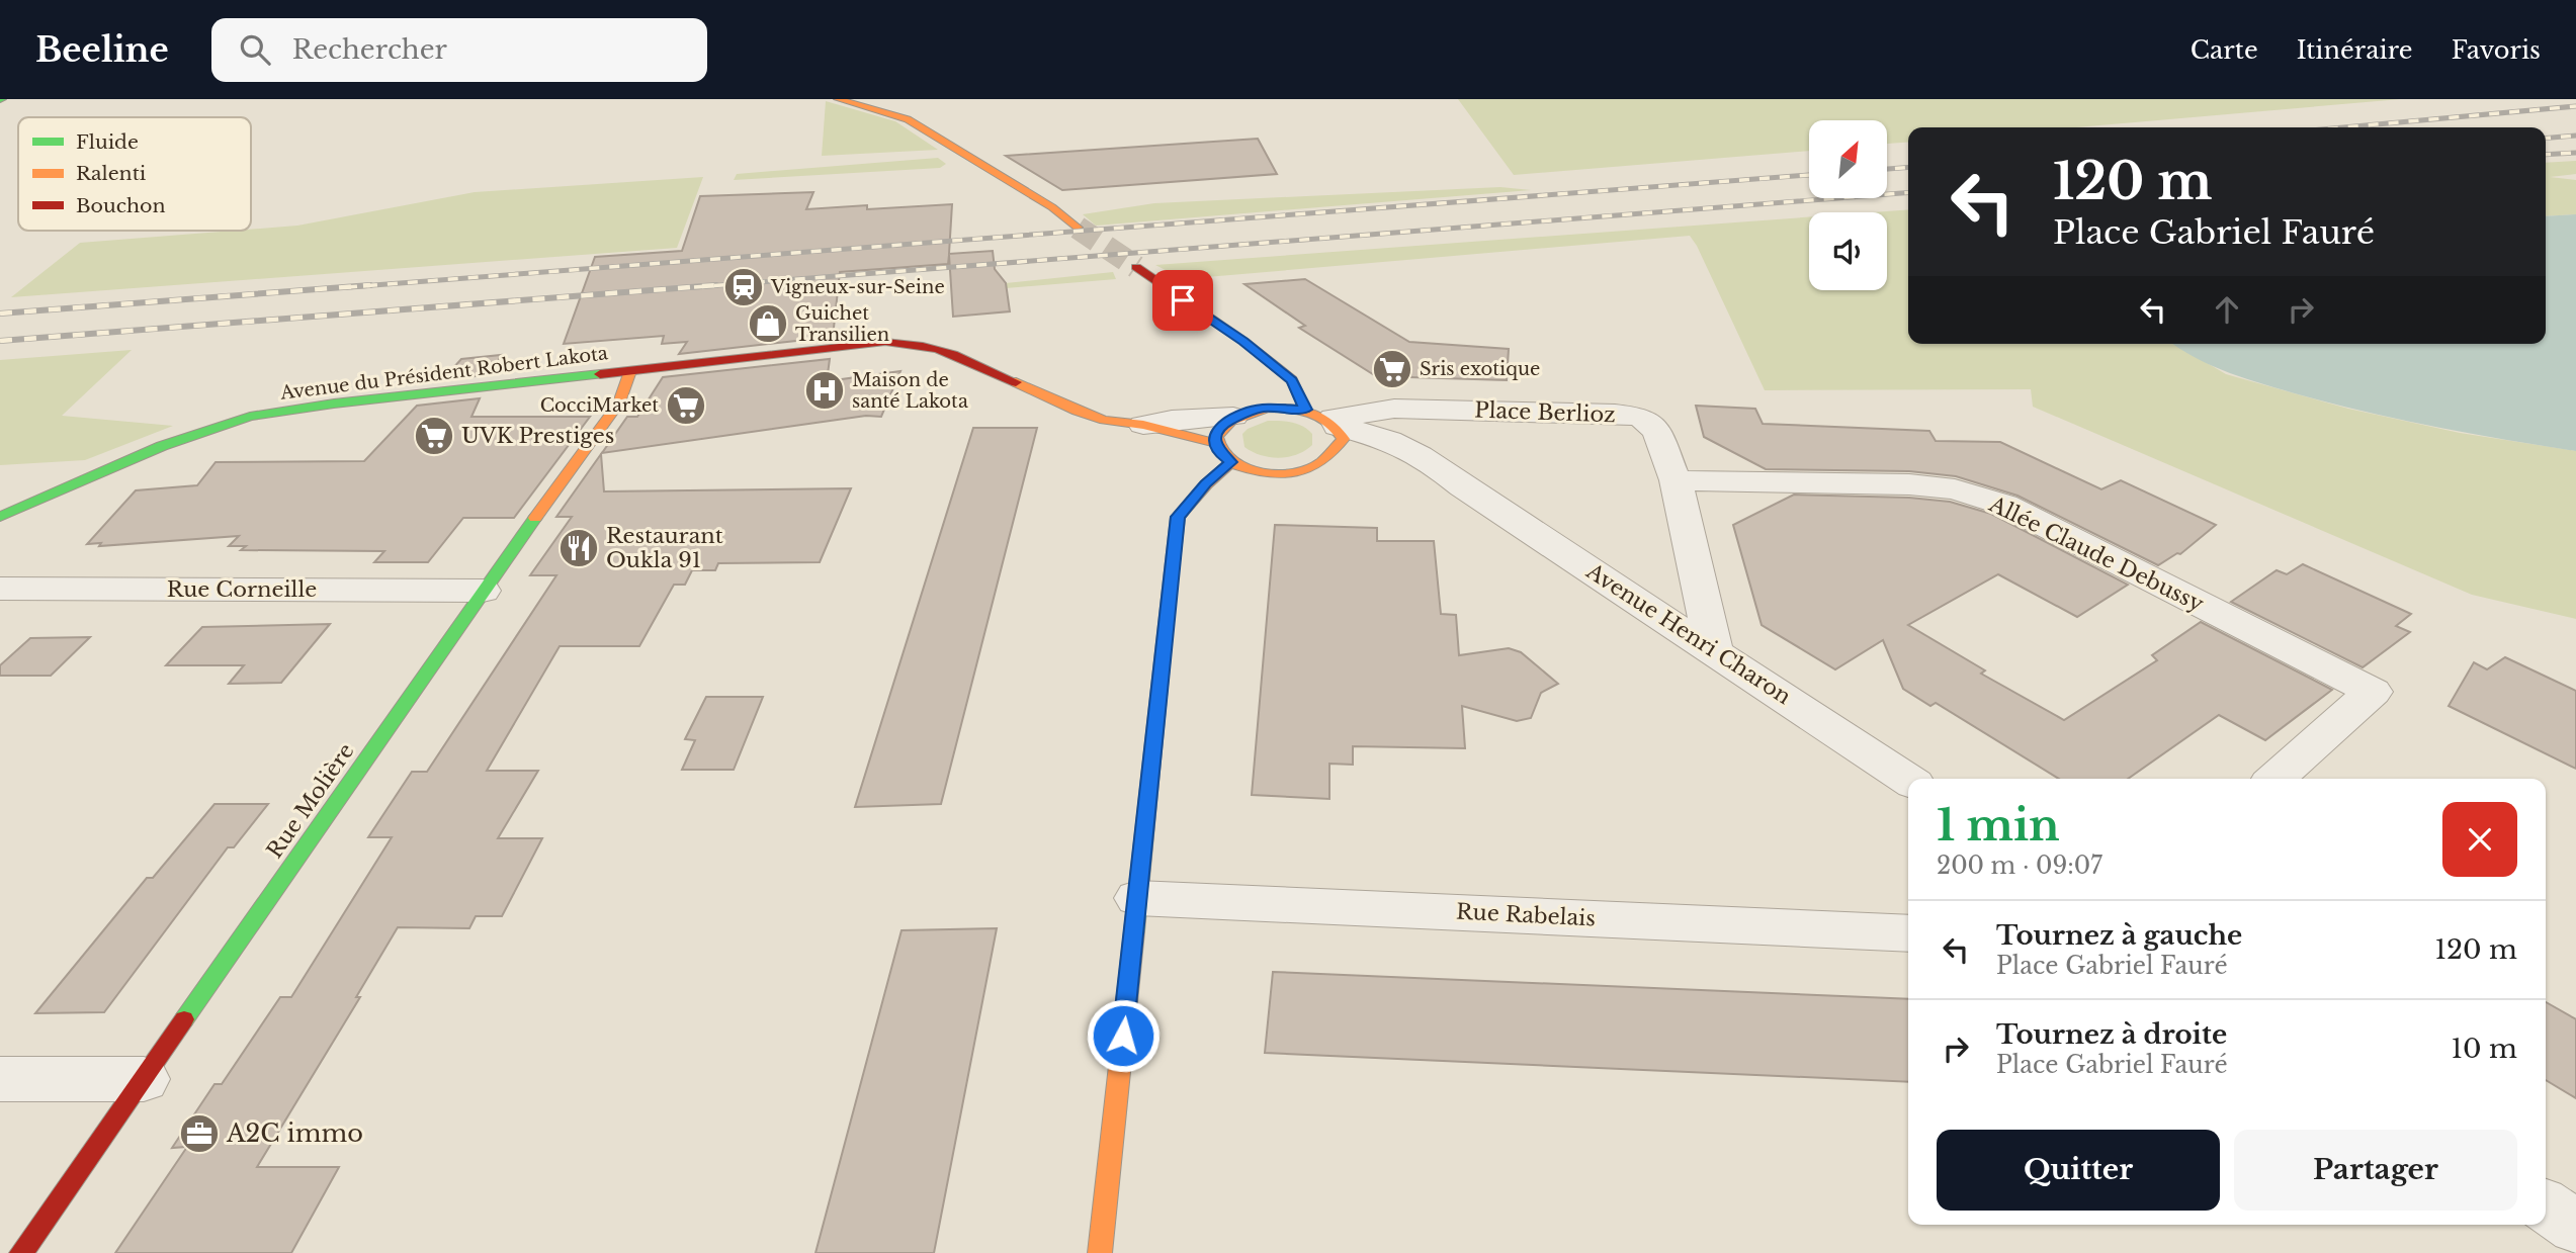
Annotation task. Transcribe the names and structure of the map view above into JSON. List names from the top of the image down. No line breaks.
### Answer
{"streets":{"street":["Avenue du Président Robert Lakota","Place Berlioz","Allée Claude Debussy","Rue Corneille","Avenue Henri Charon","Rue Molière","Rue Rabelais"]},"crossings":[["Avenue du Président Robert Lakota","Rue Molière"],["Place Berlioz","Allée Claude Debussy"],["Place Berlioz","Avenue Henri Charon"],["Rue Corneille","Rue Molière"]],"places":{"station":["Vigneux-sur-Seine"],"shop":["Guichet Transilien"],"supermarket":["Sris exotique","CocciMarket","UVK Prestiges"],"hospital":["Maison de santé Lakota"],"restaurant":["Restaurant Oukla 91"],"office":["A2C immo"]},"legend":["Fluide","Ralenti","Bouchon"],"north":"top right","page":{"header":"Beeline","search":"Rechercher","nav":["Carte","Itinéraire","Favoris"],"turn":["120 m","Place Gabriel Fauré"],"heading":["1 min","200 m · 09:07"],"list":[{"name":"Tournez à gauche","note":"Place Gabriel Fauré","value":"120 m"},{"name":"Tournez à droite","note":"Place Gabriel Fauré","value":"10 m"}],"buttons":["Quitter","Partager"]}}
